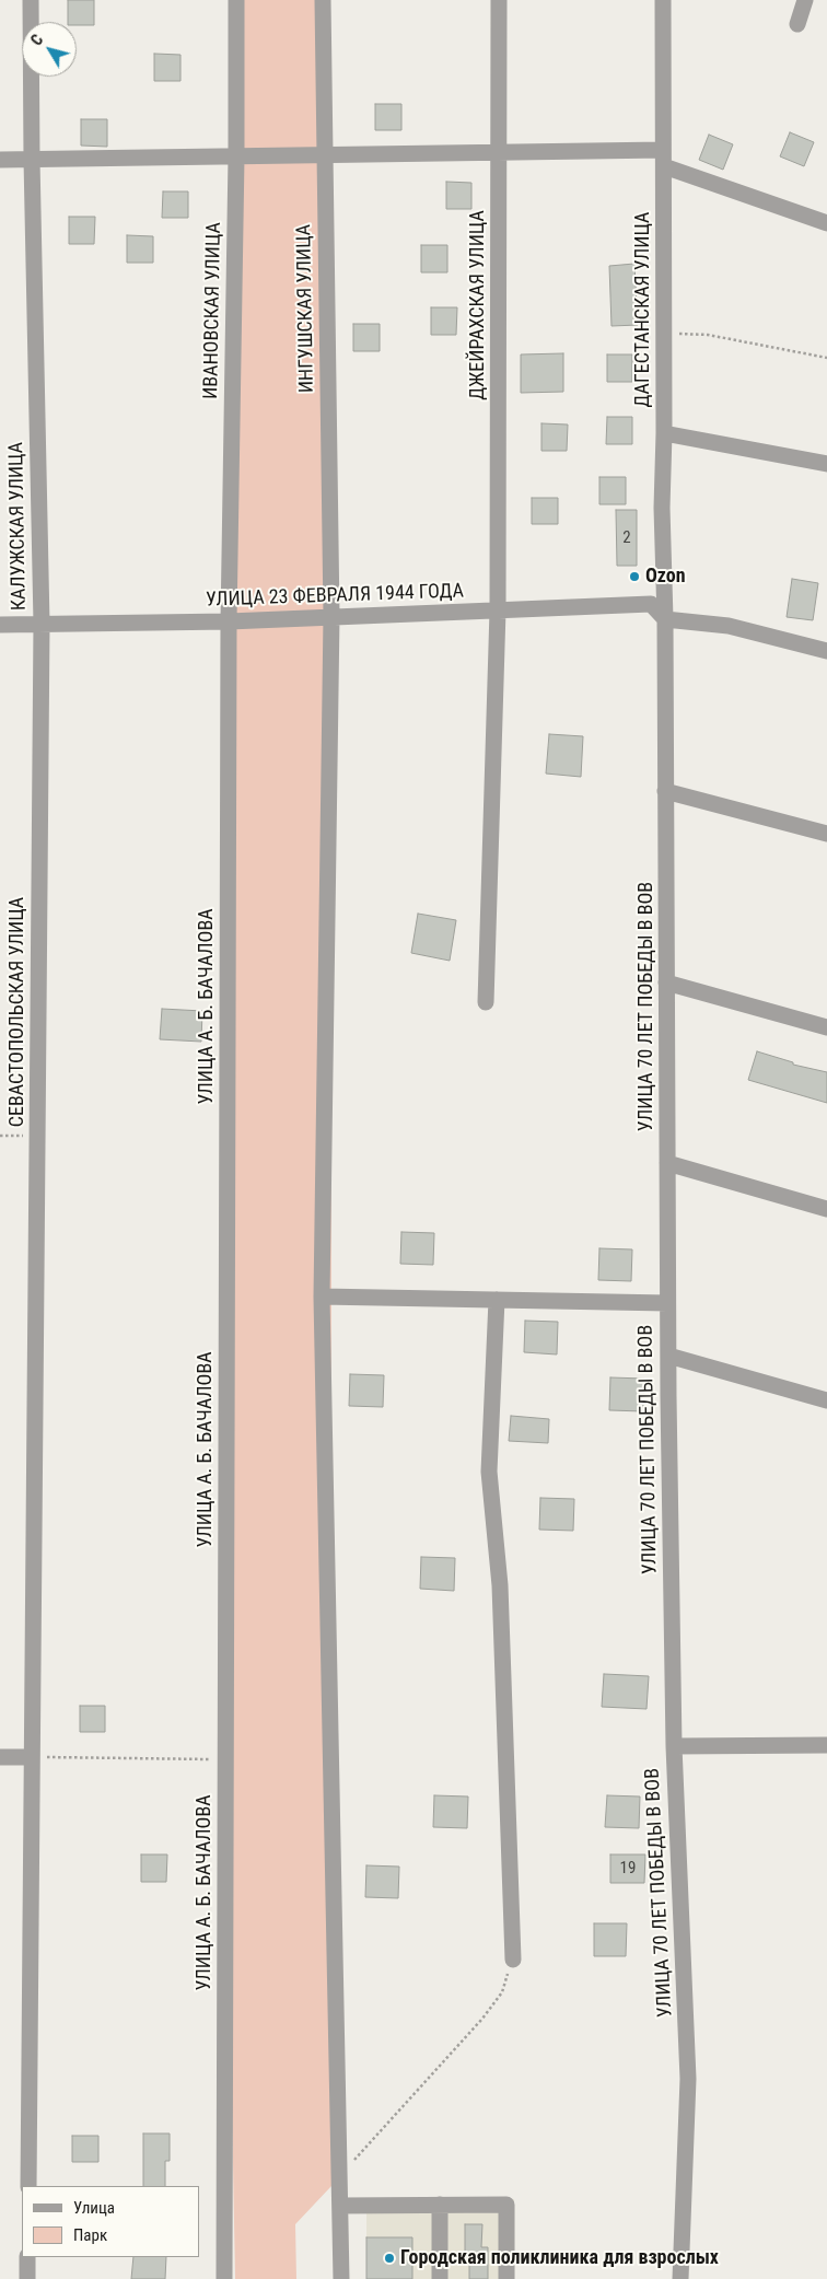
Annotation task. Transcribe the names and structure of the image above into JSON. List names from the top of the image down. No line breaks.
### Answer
{"streets":{"street":["ДЖЕЙРАХСКАЯ УЛИЦА","ИНГУШСКАЯ УЛИЦА","ДАГЕСТАНСКАЯ УЛИЦА","ИВАНОВСКАЯ УЛИЦА","КАЛУЖСКАЯ УЛИЦА","УЛИЦА 23 ФЕВРАЛЯ 1944 ГОДА","УЛИЦА А. Б. БАЧАЛОВА","УЛИЦА 70 ЛЕТ ПОБЕДЫ В ВОВ","СЕВАСТОПОЛЬСКАЯ УЛИЦА"]},"crossings":[["ДЖЕЙРАХСКАЯ УЛИЦА","УЛИЦА 23 ФЕВРАЛЯ 1944 ГОДА"],["ИНГУШСКАЯ УЛИЦА","УЛИЦА 23 ФЕВРАЛЯ 1944 ГОДА"],["ДАГЕСТАНСКАЯ УЛИЦА","УЛИЦА 23 ФЕВРАЛЯ 1944 ГОДА"],["ДАГЕСТАНСКАЯ УЛИЦА","УЛИЦА 70 ЛЕТ ПОБЕДЫ В ВОВ"],["ИВАНОВСКАЯ УЛИЦА","УЛИЦА 23 ФЕВРАЛЯ 1944 ГОДА"],["ИВАНОВСКАЯ УЛИЦА","УЛИЦА А. Б. БАЧАЛОВА"],["КАЛУЖСКАЯ УЛИЦА","УЛИЦА 23 ФЕВРАЛЯ 1944 ГОДА"],["КАЛУЖСКАЯ УЛИЦА","СЕВАСТОПОЛЬСКАЯ УЛИЦА"],["УЛИЦА 23 ФЕВРАЛЯ 1944 ГОДА","УЛИЦА А. Б. БАЧАЛОВА"],["УЛИЦА 23 ФЕВРАЛЯ 1944 ГОДА","УЛИЦА 70 ЛЕТ ПОБЕДЫ В ВОВ"],["УЛИЦА 23 ФЕВРАЛЯ 1944 ГОДА","СЕВАСТОПОЛЬСКАЯ УЛИЦА"]],"places":["Ozon","Городская поликлиника для взрослых"],"house_numbers":["2","19"],"legend":["Улица","Парк"],"north":"top left"}
